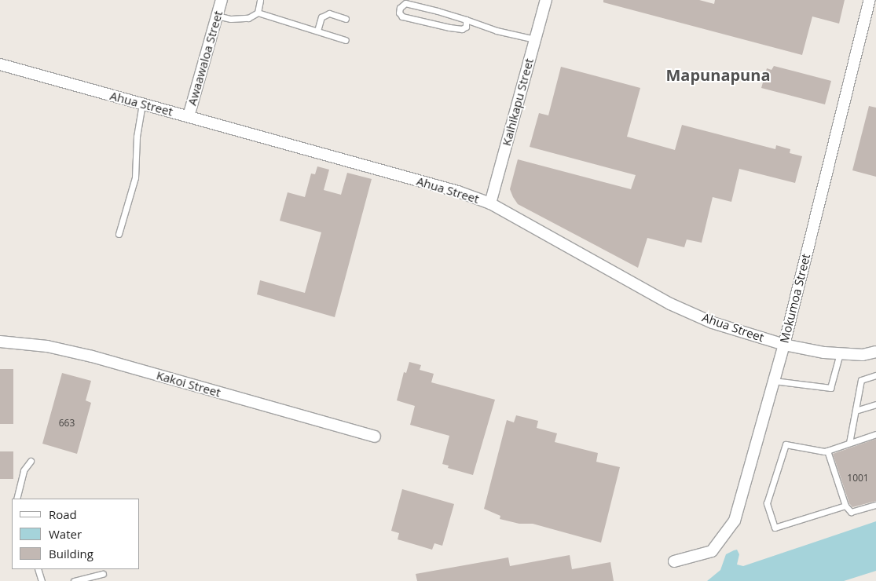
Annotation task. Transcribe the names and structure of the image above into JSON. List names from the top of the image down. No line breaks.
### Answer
{"streets":{"street":["Awaawaloa Street","Kaihikapu Street","Ahua Street","Mokumoa Street","Kakoi Street"]},"crossings":[["Awaawaloa Street","Ahua Street"],["Kaihikapu Street","Ahua Street"],["Ahua Street","Mokumoa Street"]],"districts":["Mapunapuna"],"house_numbers":["663","1001"],"legend":["Road","Water","Building"]}
